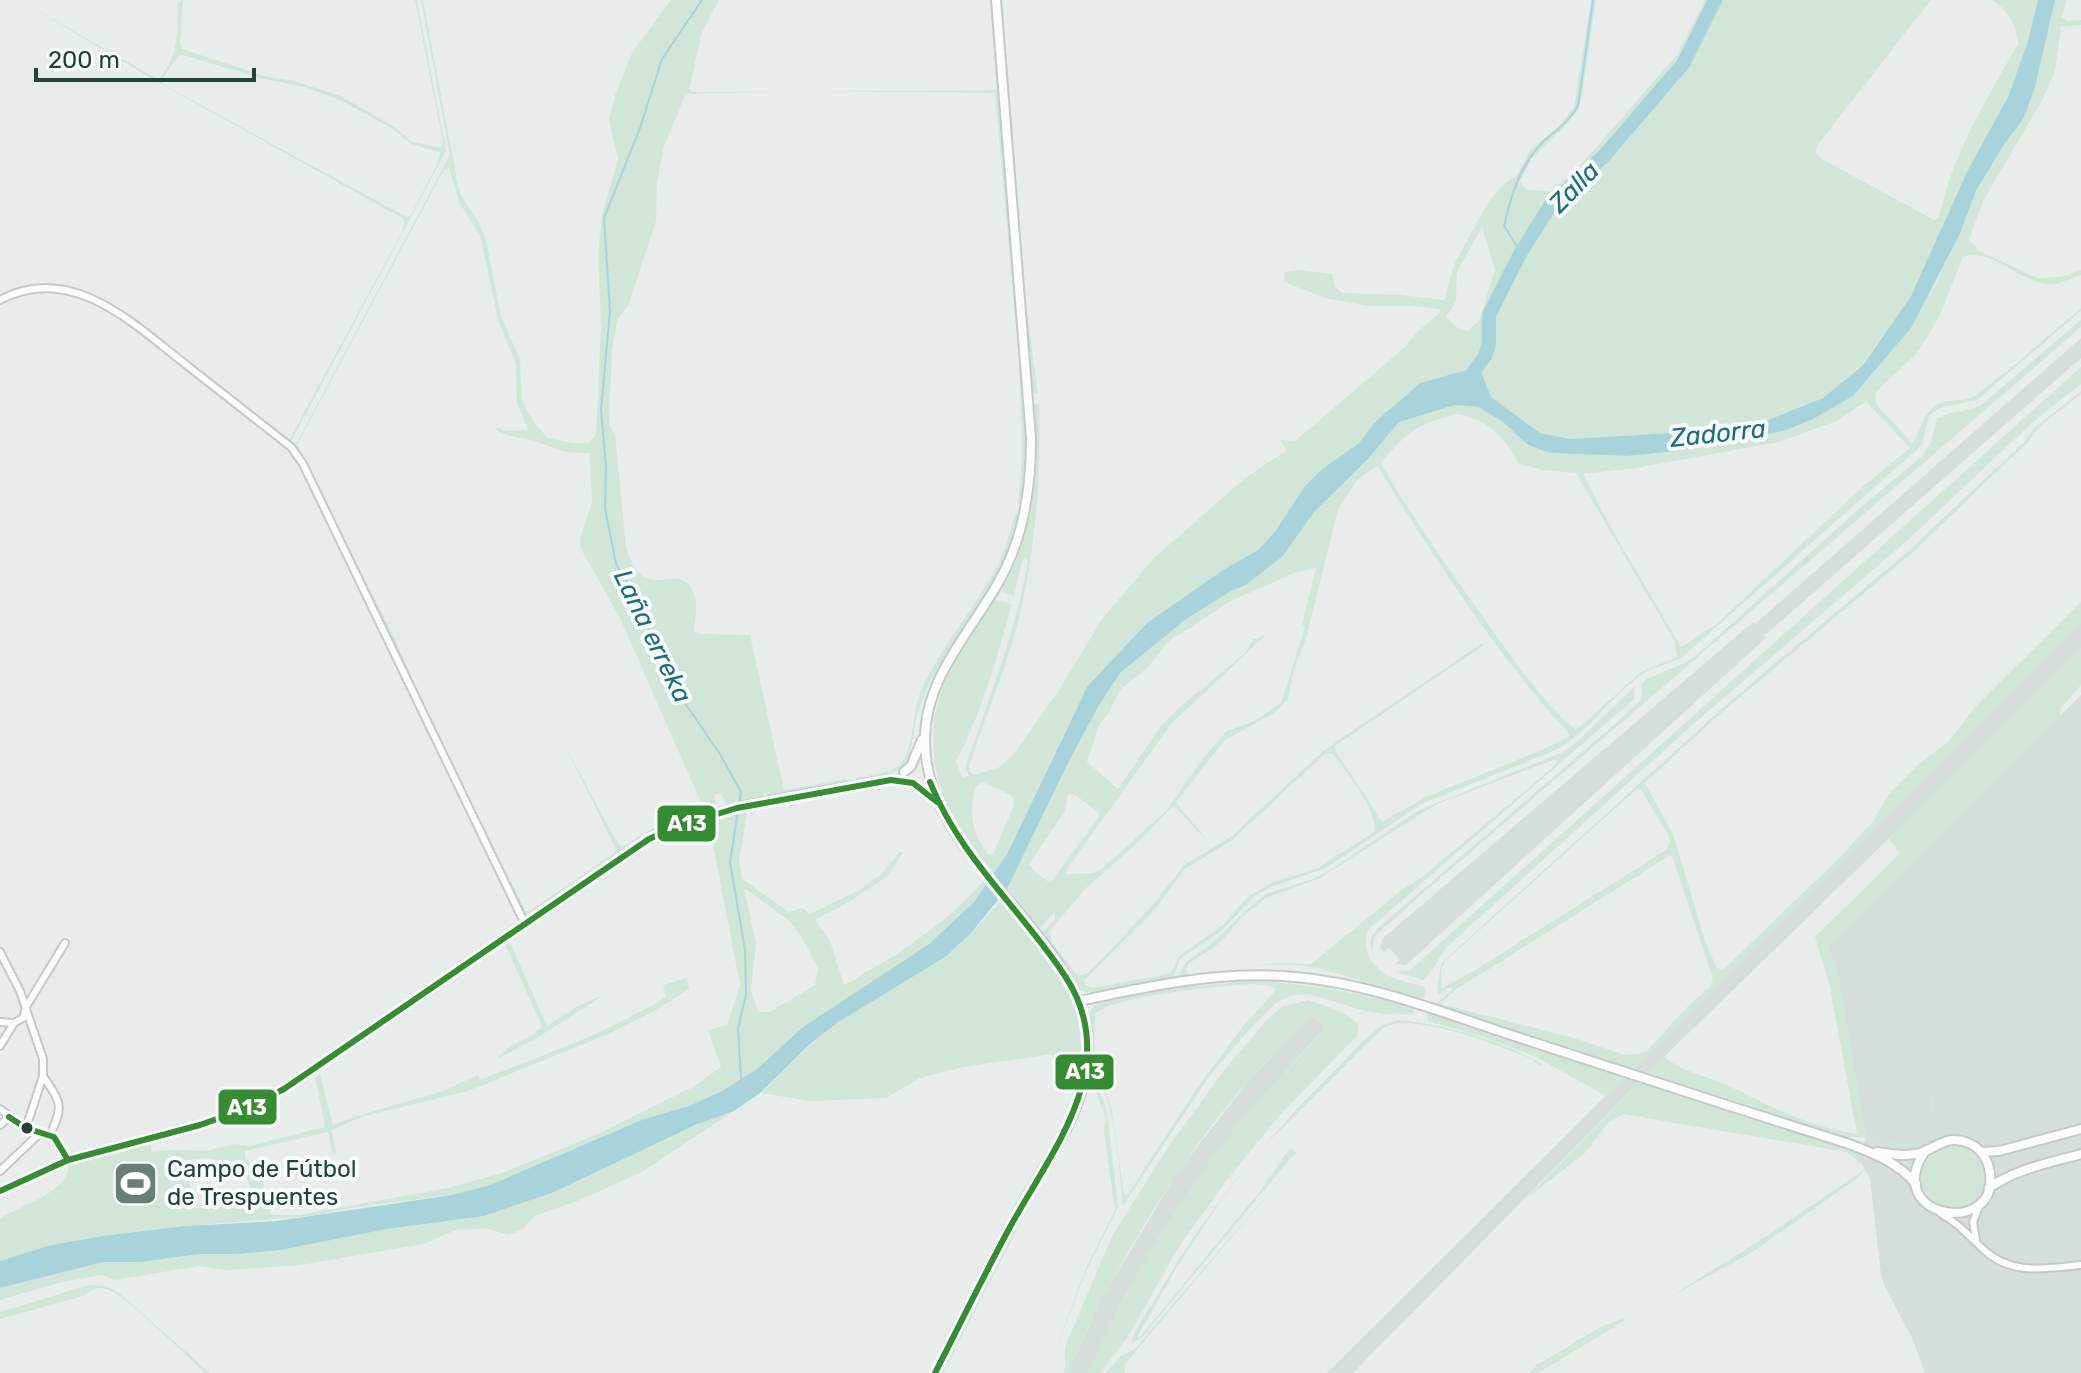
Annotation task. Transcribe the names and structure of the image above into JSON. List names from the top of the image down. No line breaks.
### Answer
{"water":["Zalla","Zadorra","Laña erreka"],"places":{"sports":["Campo de Fútbol de Trespuentes"]},"lines":["transit line A13"],"scale_bar":"200 m"}
